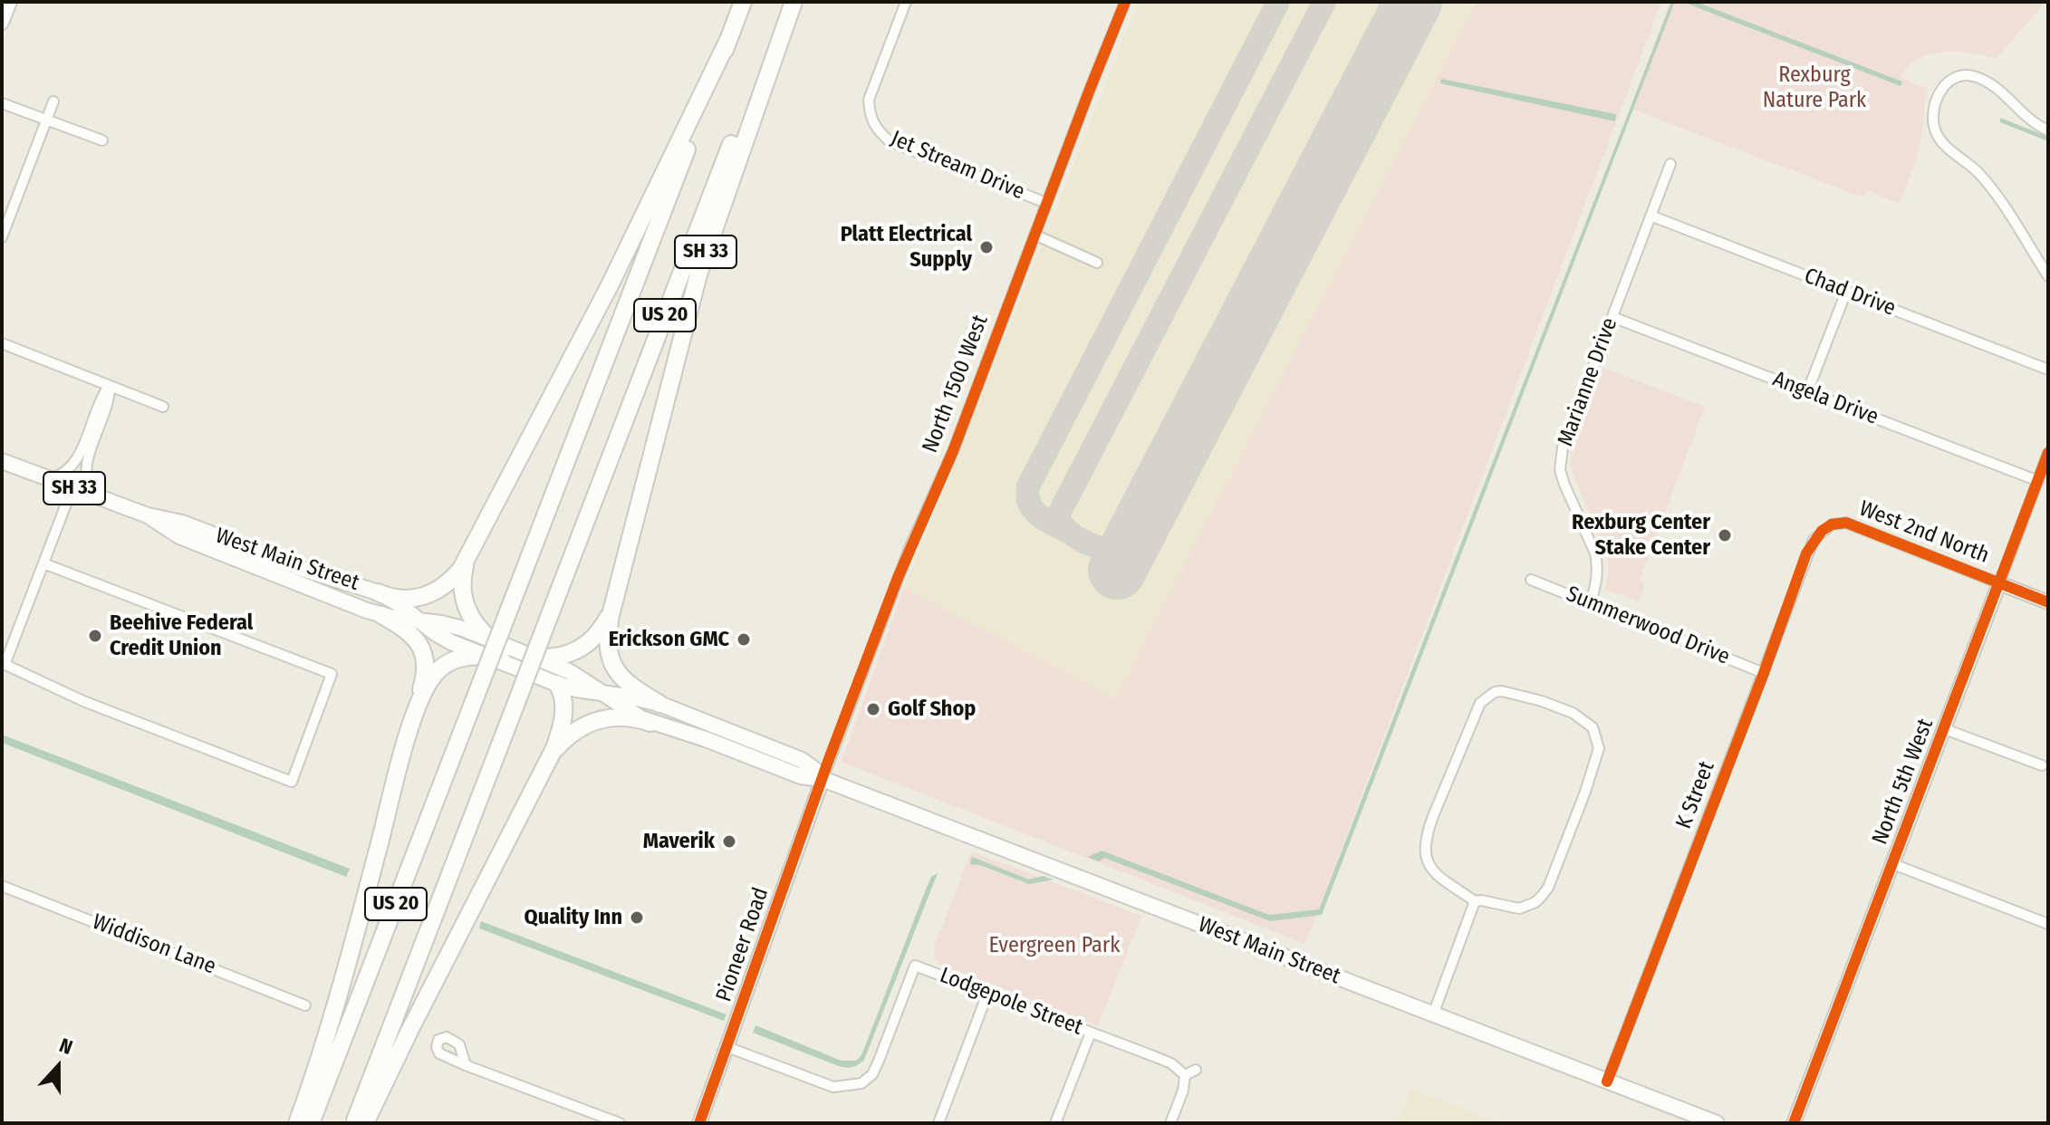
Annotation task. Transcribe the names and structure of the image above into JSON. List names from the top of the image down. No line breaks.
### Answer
{"streets":{"highway":["SH 33","US 20"],"main road":["West Main Street"],"street":["Jet Stream Drive","Chad Drive","Marianne Drive","North 1500 West","Angela Drive","West 2nd North","Summerwood Drive","North 5th West","K Street","Widdison Lane","Pioneer Road","Lodgepole Street"]},"crossings":[["Jet Stream Drive","North 1500 West"],["SH 33","US 20"],["SH 33","West Main Street"],["Chad Drive","Marianne Drive"],["Marianne Drive","Angela Drive"],["Marianne Drive","Summerwood Drive"],["North 1500 West","West Main Street"],["North 1500 West","Pioneer Road"],["Angela Drive","North 5th West"],["West 2nd North","North 5th West"],["West 2nd North","K Street"],["West Main Street","K Street"],["West Main Street","Pioneer Road"],["Summerwood Drive","K Street"],["Pioneer Road","Lodgepole Street"]],"parks":["Rexburg Nature Park","Evergreen Park"],"places":["Platt Electrical Supply","Rexburg Center Stake Center","Beehive Federal Credit Union","Erickson GMC","Golf Shop","Maverik","Quality Inn"],"north":"top"}
